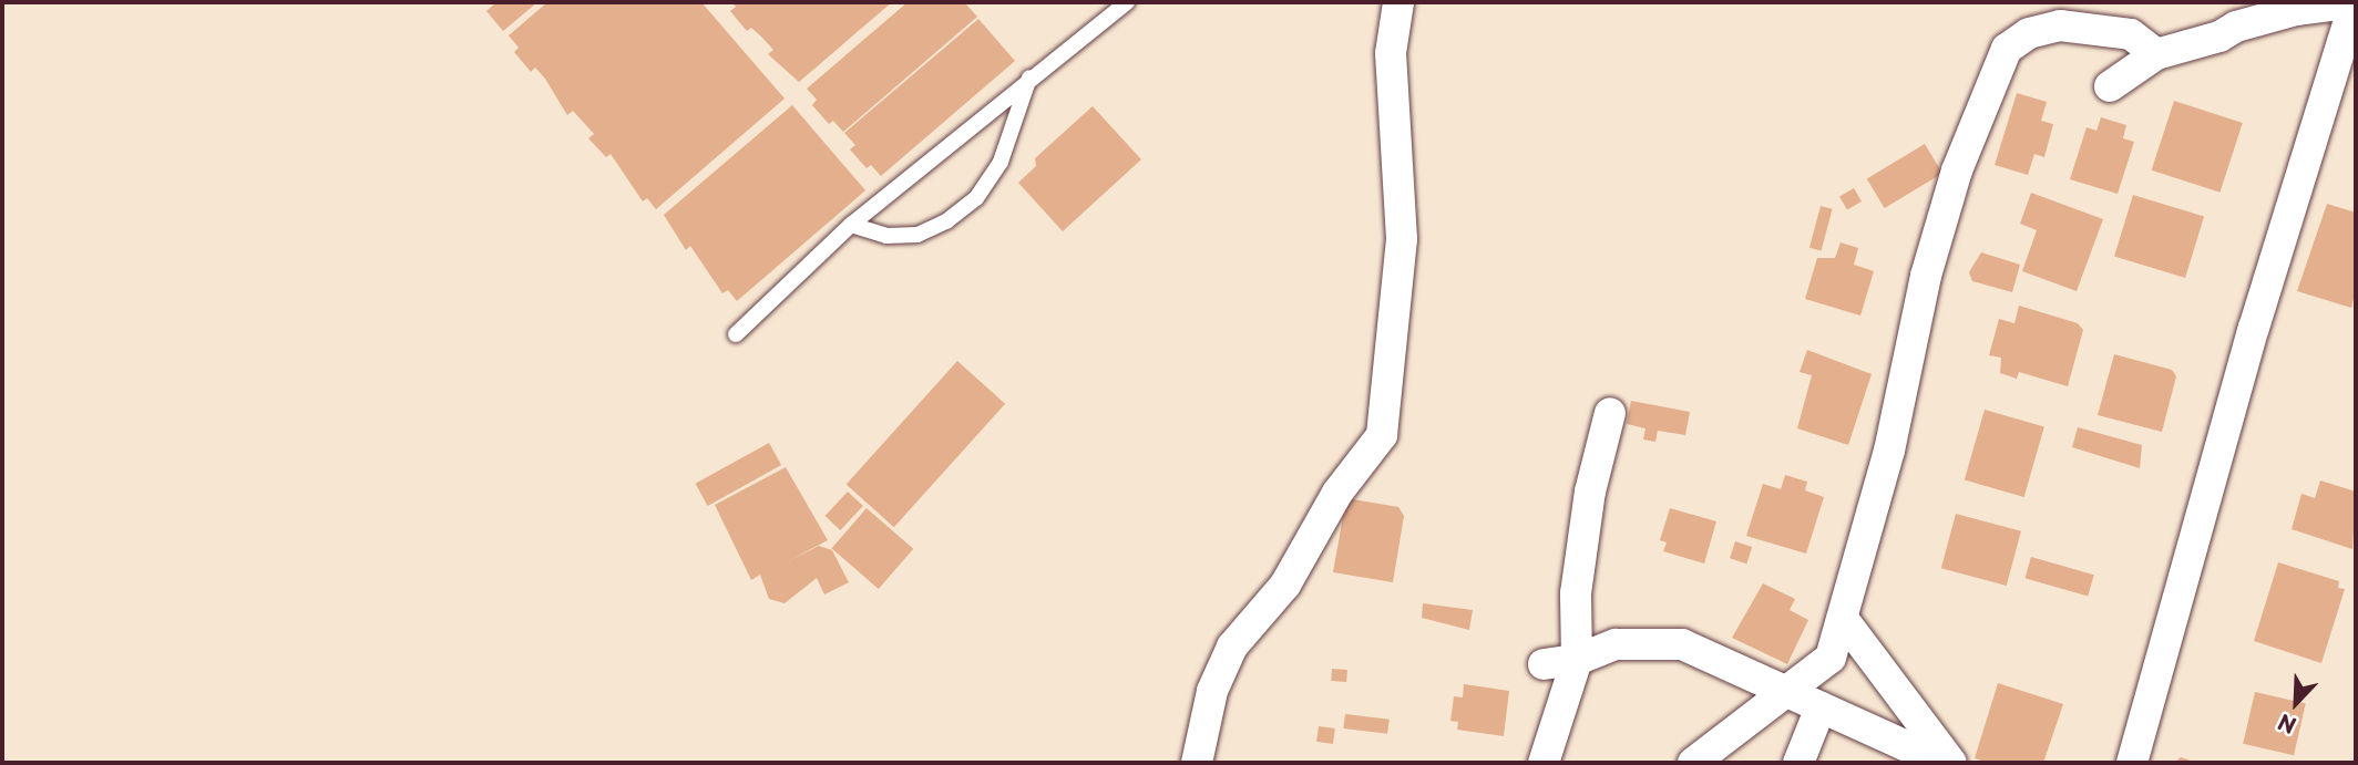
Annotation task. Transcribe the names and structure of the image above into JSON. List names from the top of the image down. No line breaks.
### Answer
{"north":"bottom left"}
